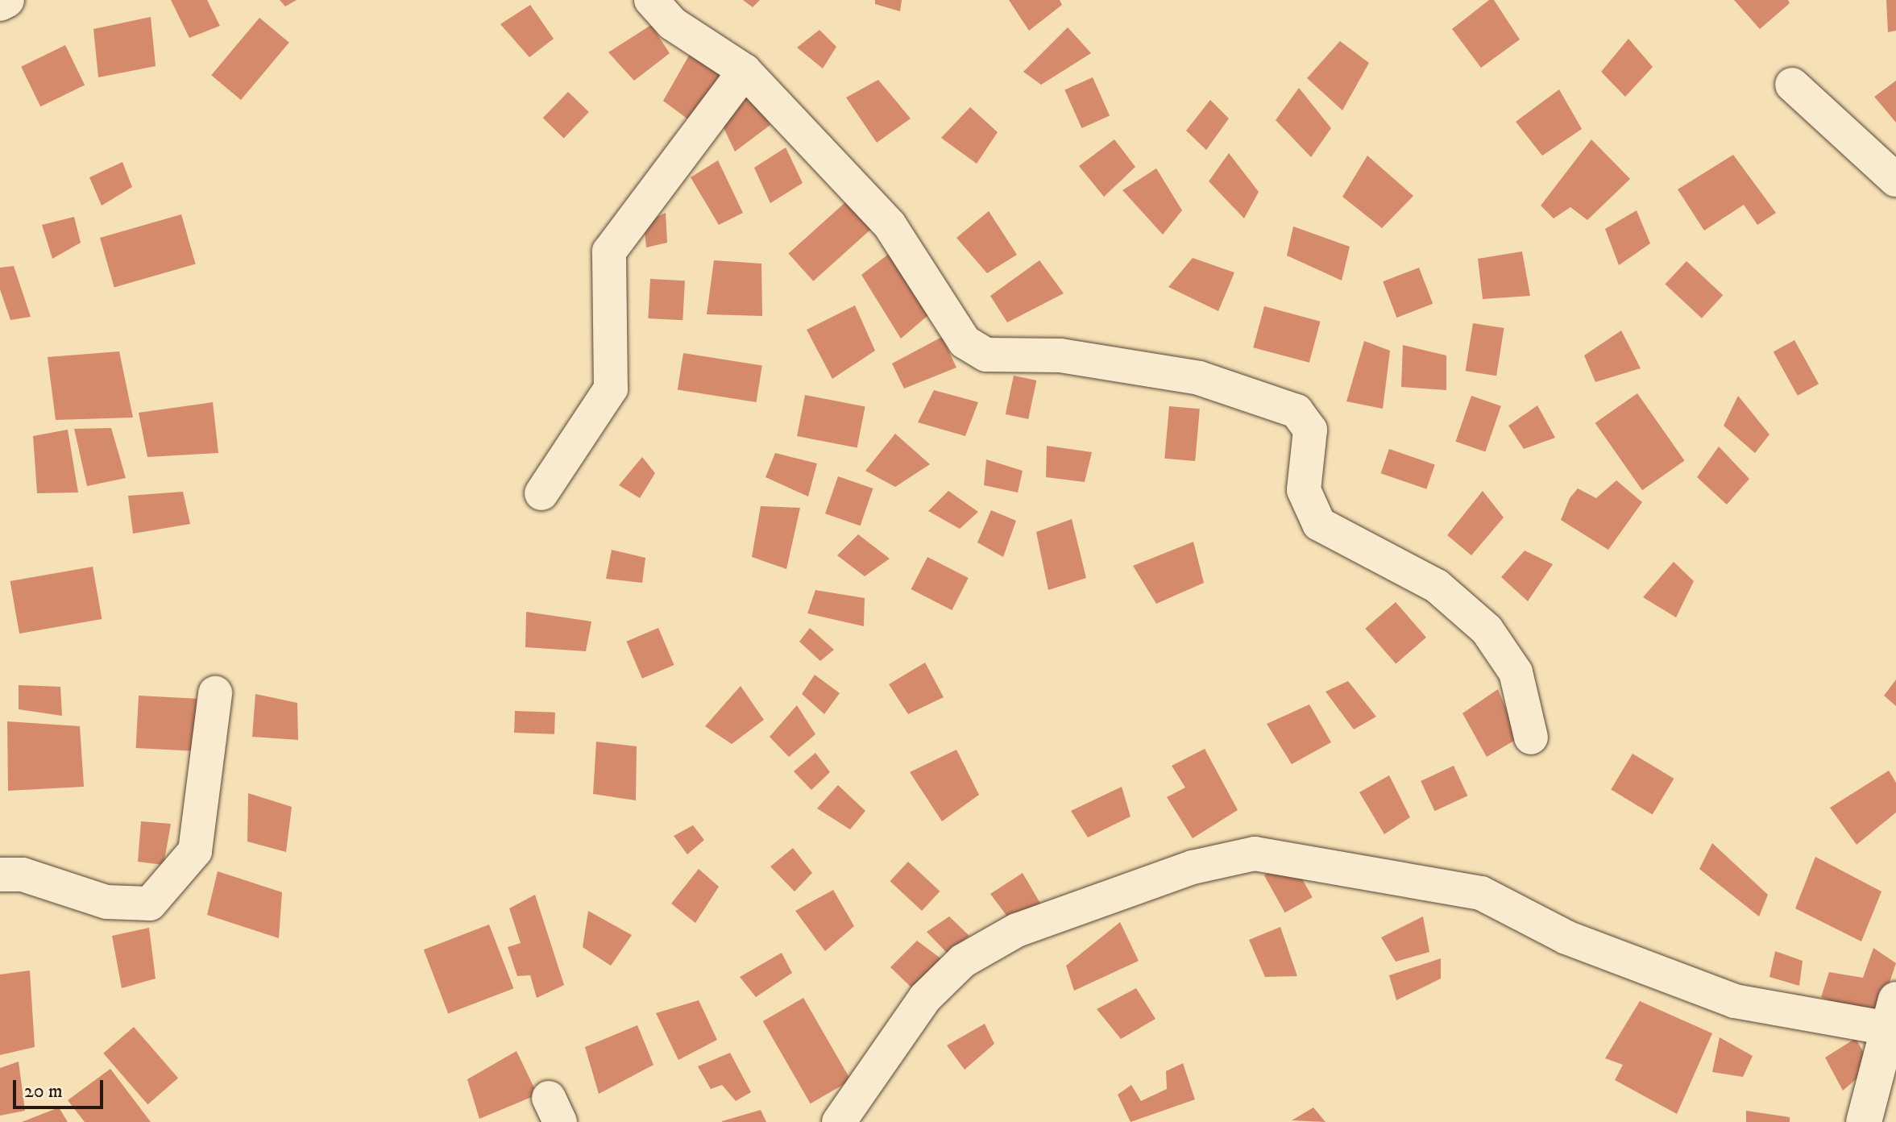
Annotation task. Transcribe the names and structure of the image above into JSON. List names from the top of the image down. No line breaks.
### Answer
{"scale_bar":"20 m"}
